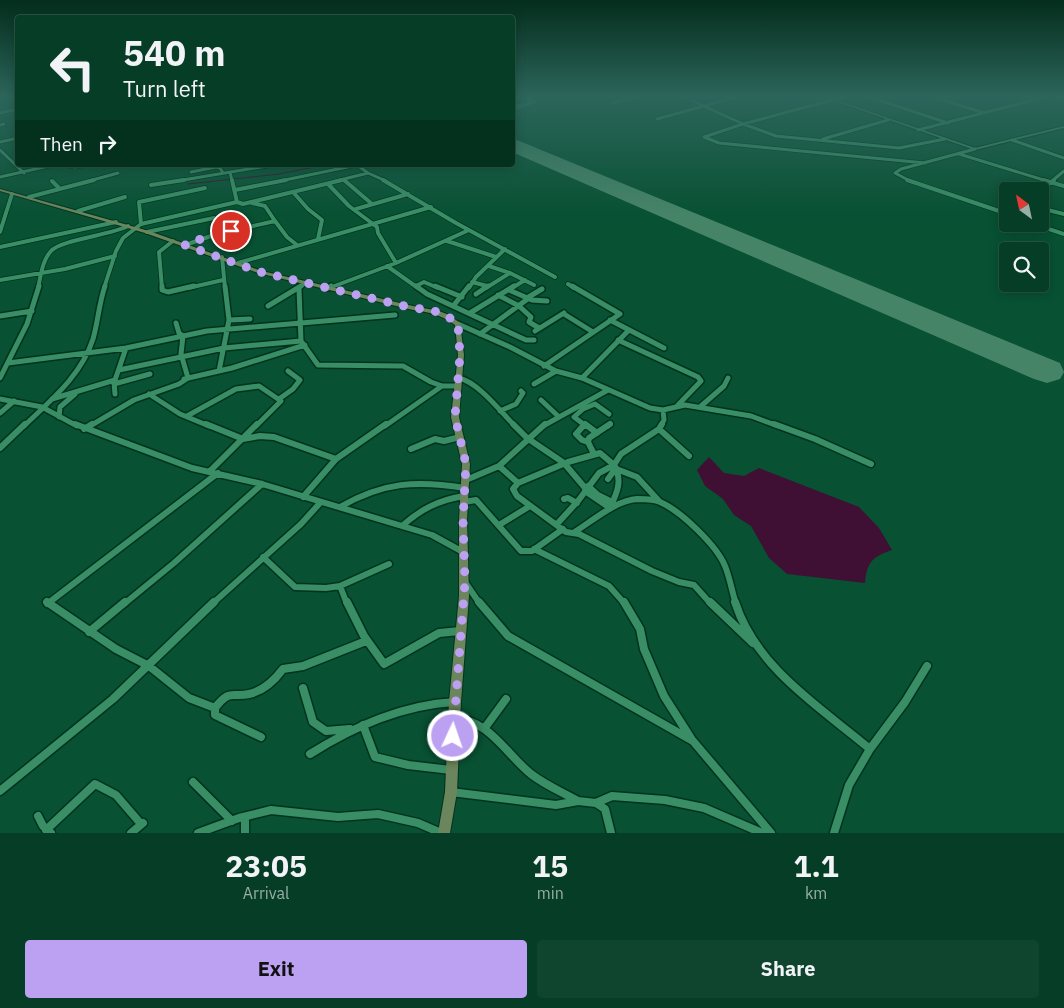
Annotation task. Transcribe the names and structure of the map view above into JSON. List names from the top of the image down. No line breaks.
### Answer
{"north":"top left","page":{"turn":["540 m","Turn left"],"then":"Then","eta":["23:05","Arrival","15","min","1.1","km"],"buttons":["Exit","Share"]}}
